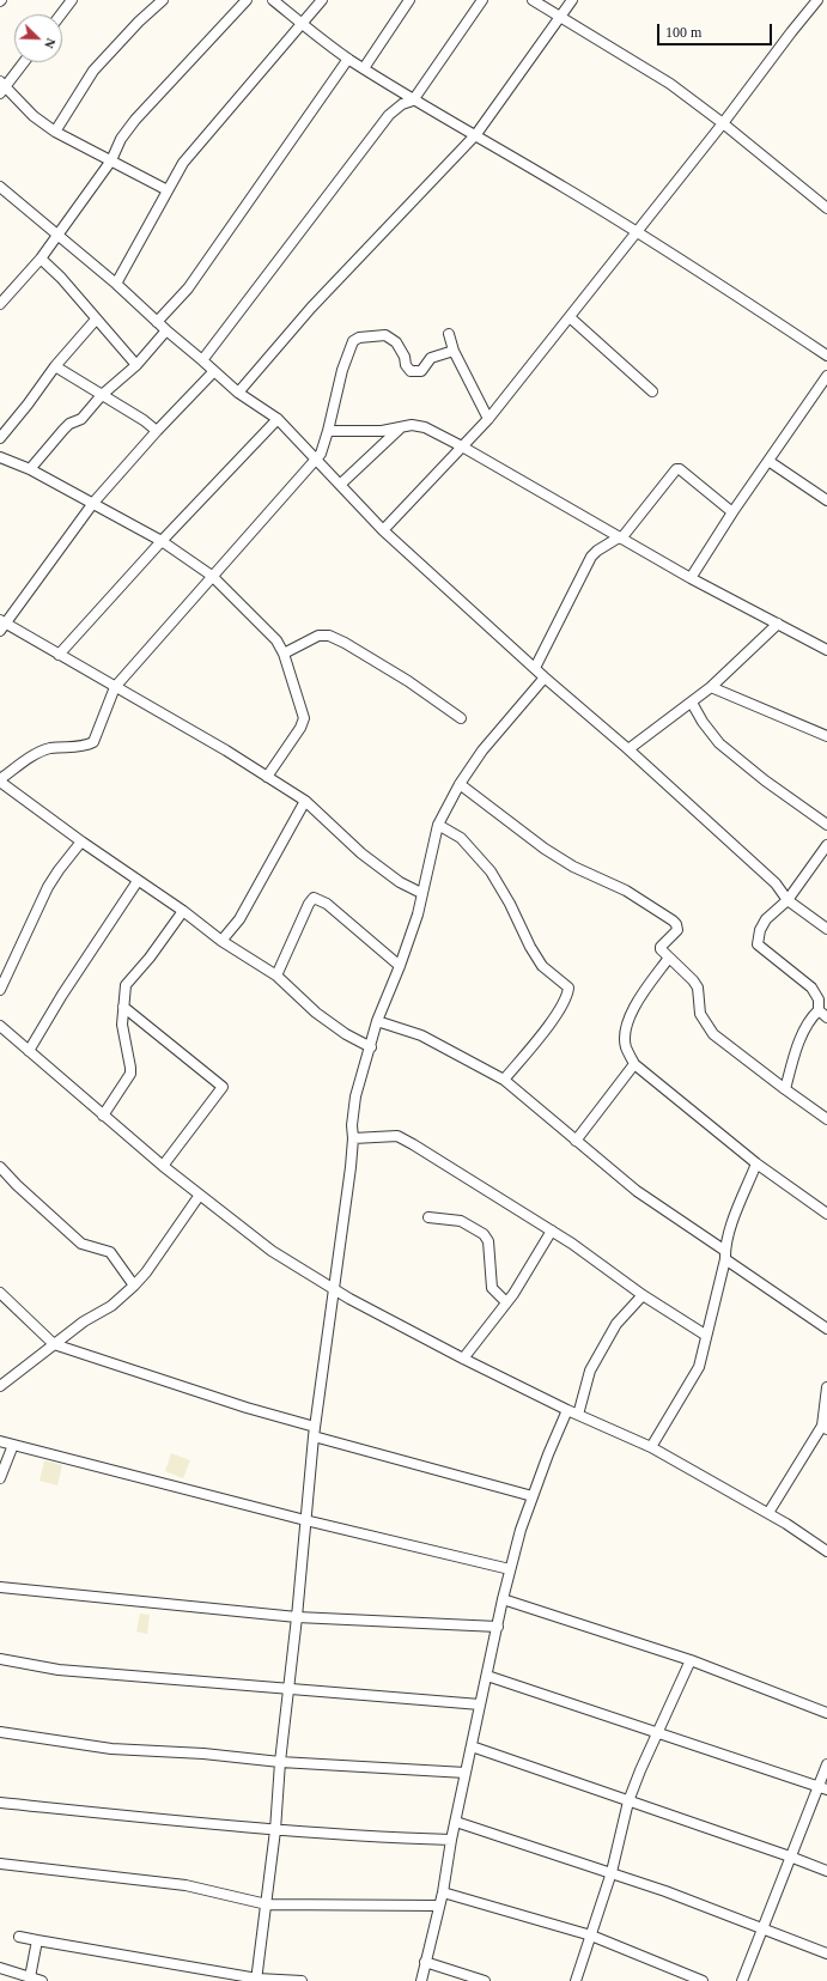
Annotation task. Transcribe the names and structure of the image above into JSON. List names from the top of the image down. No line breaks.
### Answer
{"scale_bar":"100 m","north":"bottom right"}
